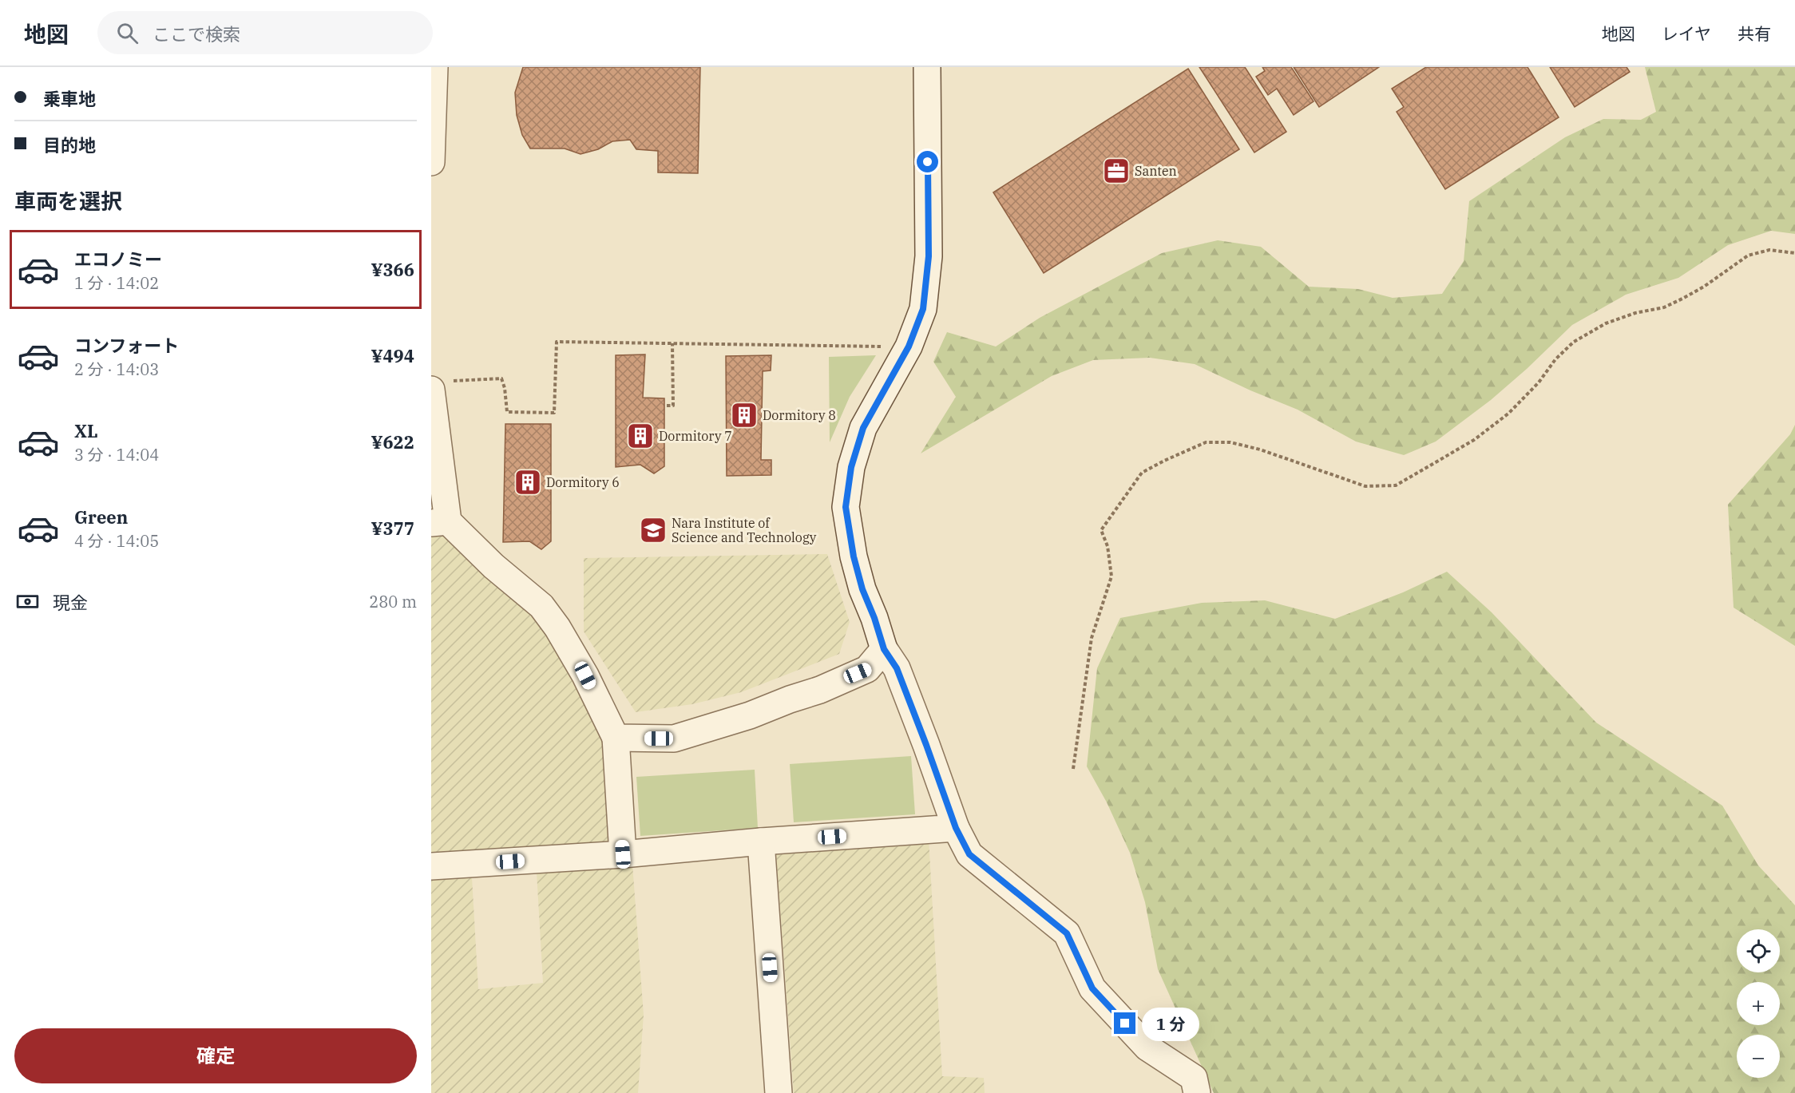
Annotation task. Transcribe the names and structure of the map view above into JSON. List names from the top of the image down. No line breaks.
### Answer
{"places":{"office":["Santen"],"building":["Dormitory 8","Dormitory 7","Dormitory 6"],"school or university":["Nara Institute of Science and Technology"]},"page":{"header":"地図","search":"ここで検索","nav":["地図","レイヤ","共有"],"banner":["乗車地","目的地"],"heading":"車両を選択","list":[{"name":"エコノミー","note":"1 分 · 14:02","value":"¥366"},{"name":"コンフォート","note":"2 分 · 14:03","value":"¥494"},{"name":"XL","note":"3 分 · 14:04","value":"¥622"},{"name":"Green","note":"4 分 · 14:05","value":"¥377"}],"pay":["現金","280 m"],"map_buttons":["+","−"],"bubble":"1 分","buttons":"確定"}}
